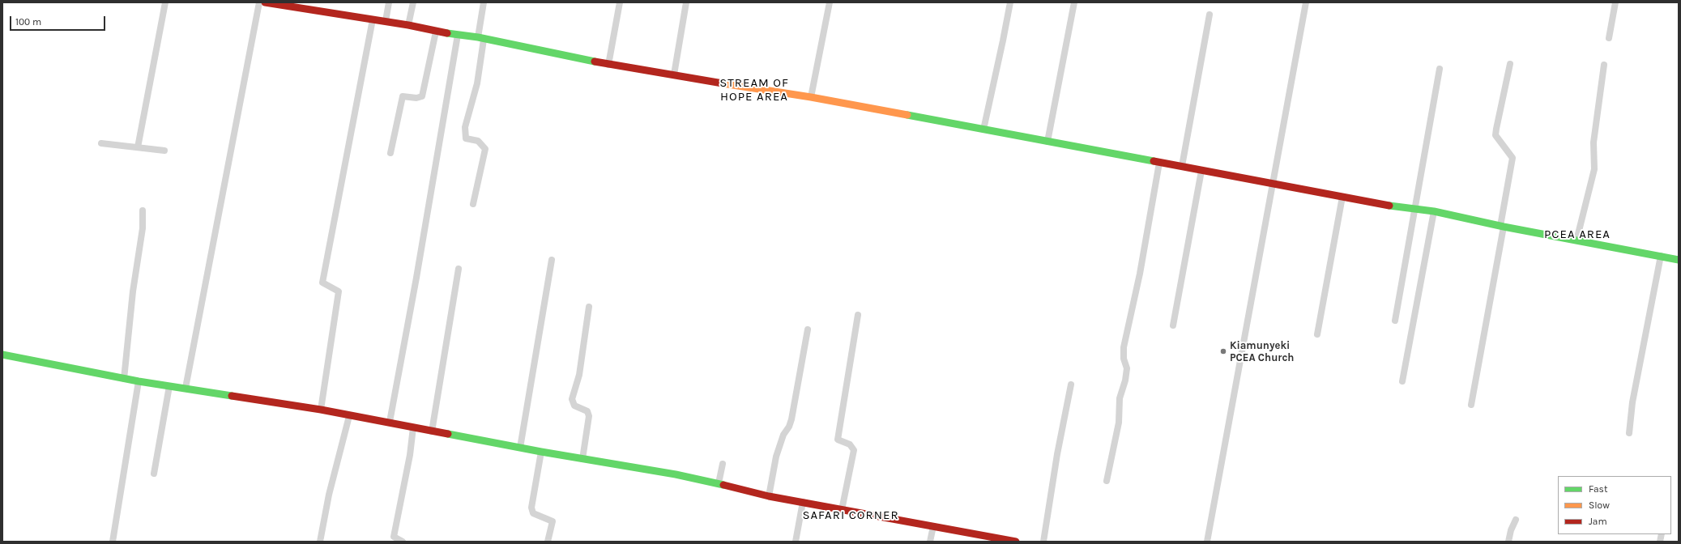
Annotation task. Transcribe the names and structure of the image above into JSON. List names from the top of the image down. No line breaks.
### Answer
{"districts":["STREAM OF HOPE AREA","PCEA AREA","SAFARI CORNER"],"places":["Kiamunyeki PCEA Church"],"legend":["Fast","Slow","Jam"],"scale_bar":"100 m"}
